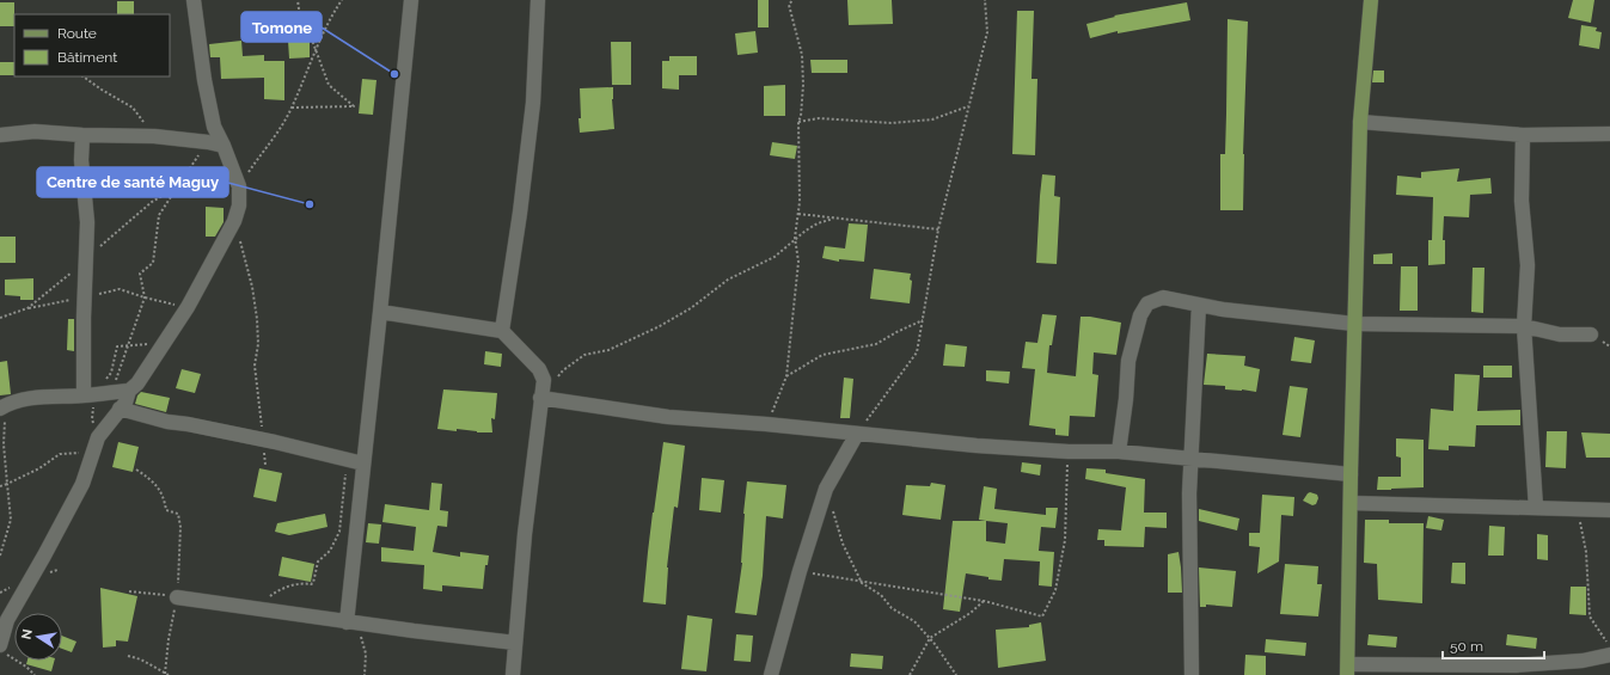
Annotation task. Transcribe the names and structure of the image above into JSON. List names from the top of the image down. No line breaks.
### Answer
{"places":["Tomone","Centre de santé Maguy"],"legend":["Route","Bâtiment"],"scale_bar":"50 m","north":"left"}
